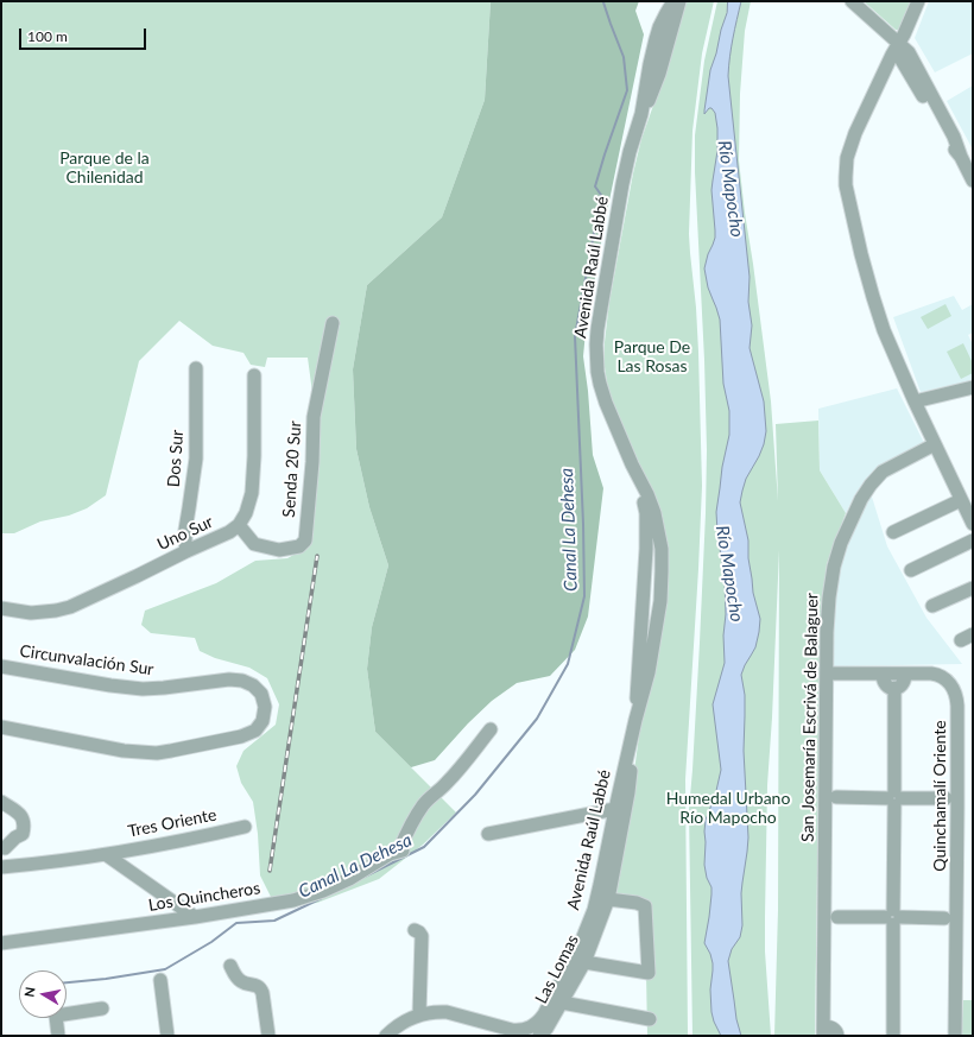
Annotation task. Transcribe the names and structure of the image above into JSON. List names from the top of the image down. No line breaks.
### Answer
{"streets":{"street":["Avenida Raúl Labbé","Dos Sur","Senda 20 Sur","Uno Sur","Circunvalación Sur","San Josemaría Escrivá de Balaguer","Quinchamalí Oriente","Tres Oriente","Los Quincheros","Las Lomas"]},"crossings":[["Avenida Raúl Labbé","Las Lomas"],["Dos Sur","Uno Sur"],["Senda 20 Sur","Uno Sur"],["San Josemaría Escrivá de Balaguer","Quinchamalí Oriente"],["Tres Oriente","Los Quincheros"]],"water":["Río Mapocho","Canal La Dehesa"],"parks":["Parque de la Chilenidad","Parque De Las Rosas","Humedal Urbano Río Mapocho"],"scale_bar":"100 m","north":"left"}
